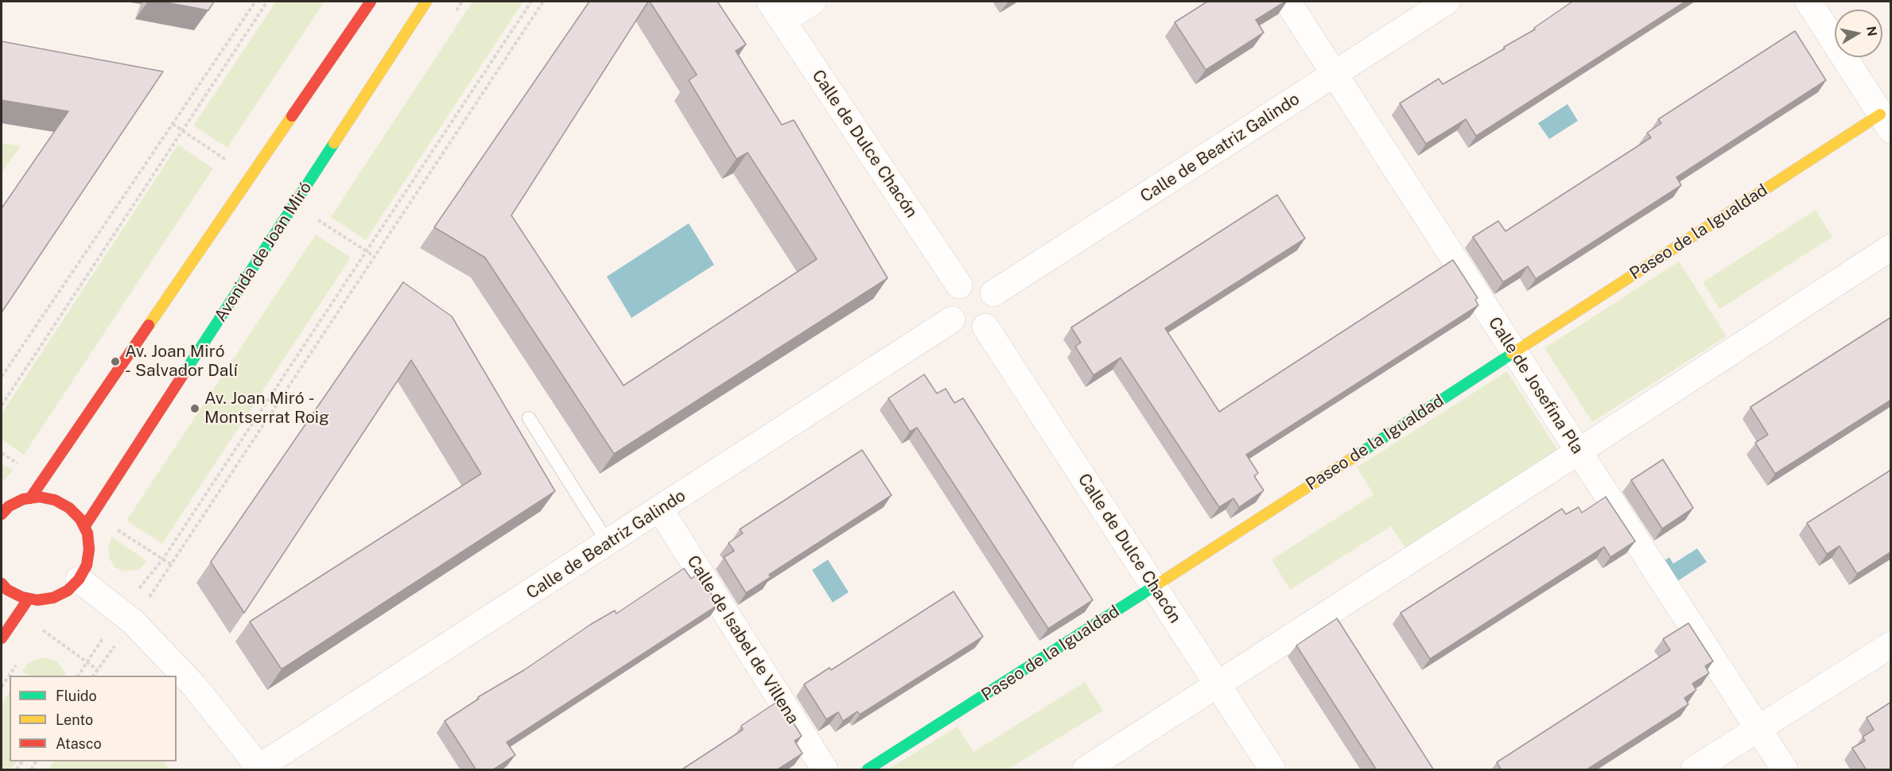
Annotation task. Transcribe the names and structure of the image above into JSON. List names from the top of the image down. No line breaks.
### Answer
{"streets":{"street":["Calle de Dulce Chacón","Calle de Beatriz Galindo","Paseo de la Igualdad","Avenida de Joan Miró","Calle de Josefina Pla","Calle de Isabel de Villena"]},"crossings":[["Calle de Dulce Chacón","Calle de Beatriz Galindo"],["Calle de Dulce Chacón","Paseo de la Igualdad"],["Calle de Beatriz Galindo","Calle de Josefina Pla"],["Calle de Beatriz Galindo","Calle de Isabel de Villena"],["Paseo de la Igualdad","Calle de Josefina Pla"]],"places":["Av. Joan Miró - Salvador Dalí","Av. Joan Miró - Montserrat Roig"],"legend":["Fluido","Lento","Atasco"],"north":"right"}
